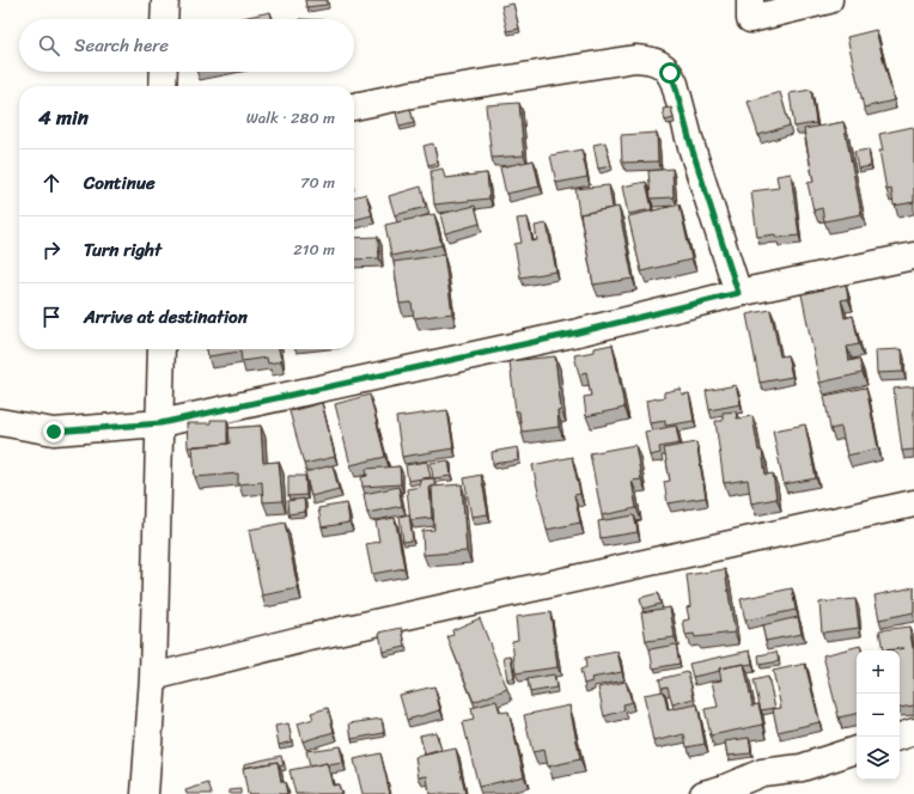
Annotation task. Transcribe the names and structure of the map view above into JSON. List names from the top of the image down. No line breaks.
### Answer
{"page":{"search":"Search here","heading":["4 min","Walk · 280 m"],"list":[["Continue","70 m"],["Turn right","210 m"],"Arrive at destination"],"map_buttons":["+","−"]}}
